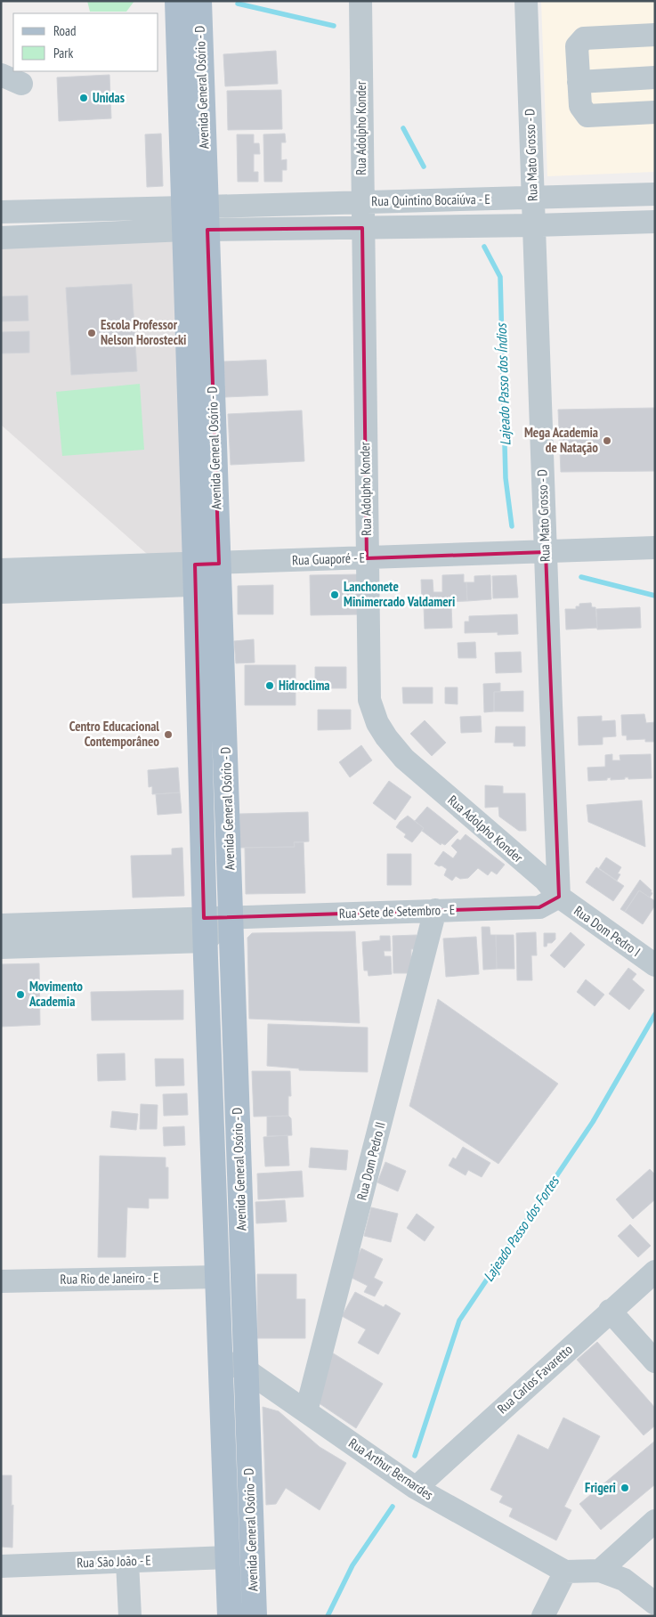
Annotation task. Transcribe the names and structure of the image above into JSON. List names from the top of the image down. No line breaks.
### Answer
{"streets":{"main road":["Avenida General Osório - D"],"street":["Rua Adolpho Konder","Rua Mato Grosso - D","Rua Quintino Bocaiúva - E","Rua Guaporé - E","Rua Sete de Setembro - E","Rua Dom Pedro I","Rua Dom Pedro II","Rua Rio de Janeiro - E","Rua Carlos Favaretto","Rua Arthur Bernardes","Rua São João - E"]},"crossings":[["Avenida General Osório - D","Rua Quintino Bocaiúva - E"],["Avenida General Osório - D","Rua Guaporé - E"],["Avenida General Osório - D","Rua Sete de Setembro - E"],["Avenida General Osório - D","Rua Rio de Janeiro - E"],["Avenida General Osório - D","Rua Arthur Bernardes"],["Avenida General Osório - D","Rua São João - E"],["Rua Adolpho Konder","Rua Mato Grosso - D"],["Rua Adolpho Konder","Rua Quintino Bocaiúva - E"],["Rua Adolpho Konder","Rua Guaporé - E"],["Rua Adolpho Konder","Rua Sete de Setembro - E"],["Rua Adolpho Konder","Rua Dom Pedro I"],["Rua Mato Grosso - D","Rua Quintino Bocaiúva - E"],["Rua Mato Grosso - D","Rua Guaporé - E"],["Rua Mato Grosso - D","Rua Sete de Setembro - E"],["Rua Mato Grosso - D","Rua Dom Pedro I"],["Rua Sete de Setembro - E","Rua Dom Pedro I"],["Rua Sete de Setembro - E","Rua Dom Pedro II"],["Rua Dom Pedro II","Rua Arthur Bernardes"],["Rua Carlos Favaretto","Rua Arthur Bernardes"]],"water":["Lajeado Passo dos Índios","Lajeado Passo dos Fortes"],"places":["Unidas","Escola Professor Nelson Horostecki","Mega Academia de Natação","Lanchonete Minimercado Valdameri","Hidroclima","Centro Educacional Contemporâneo","Movimento Academia","Frigeri"],"legend":["Road","Park"]}
